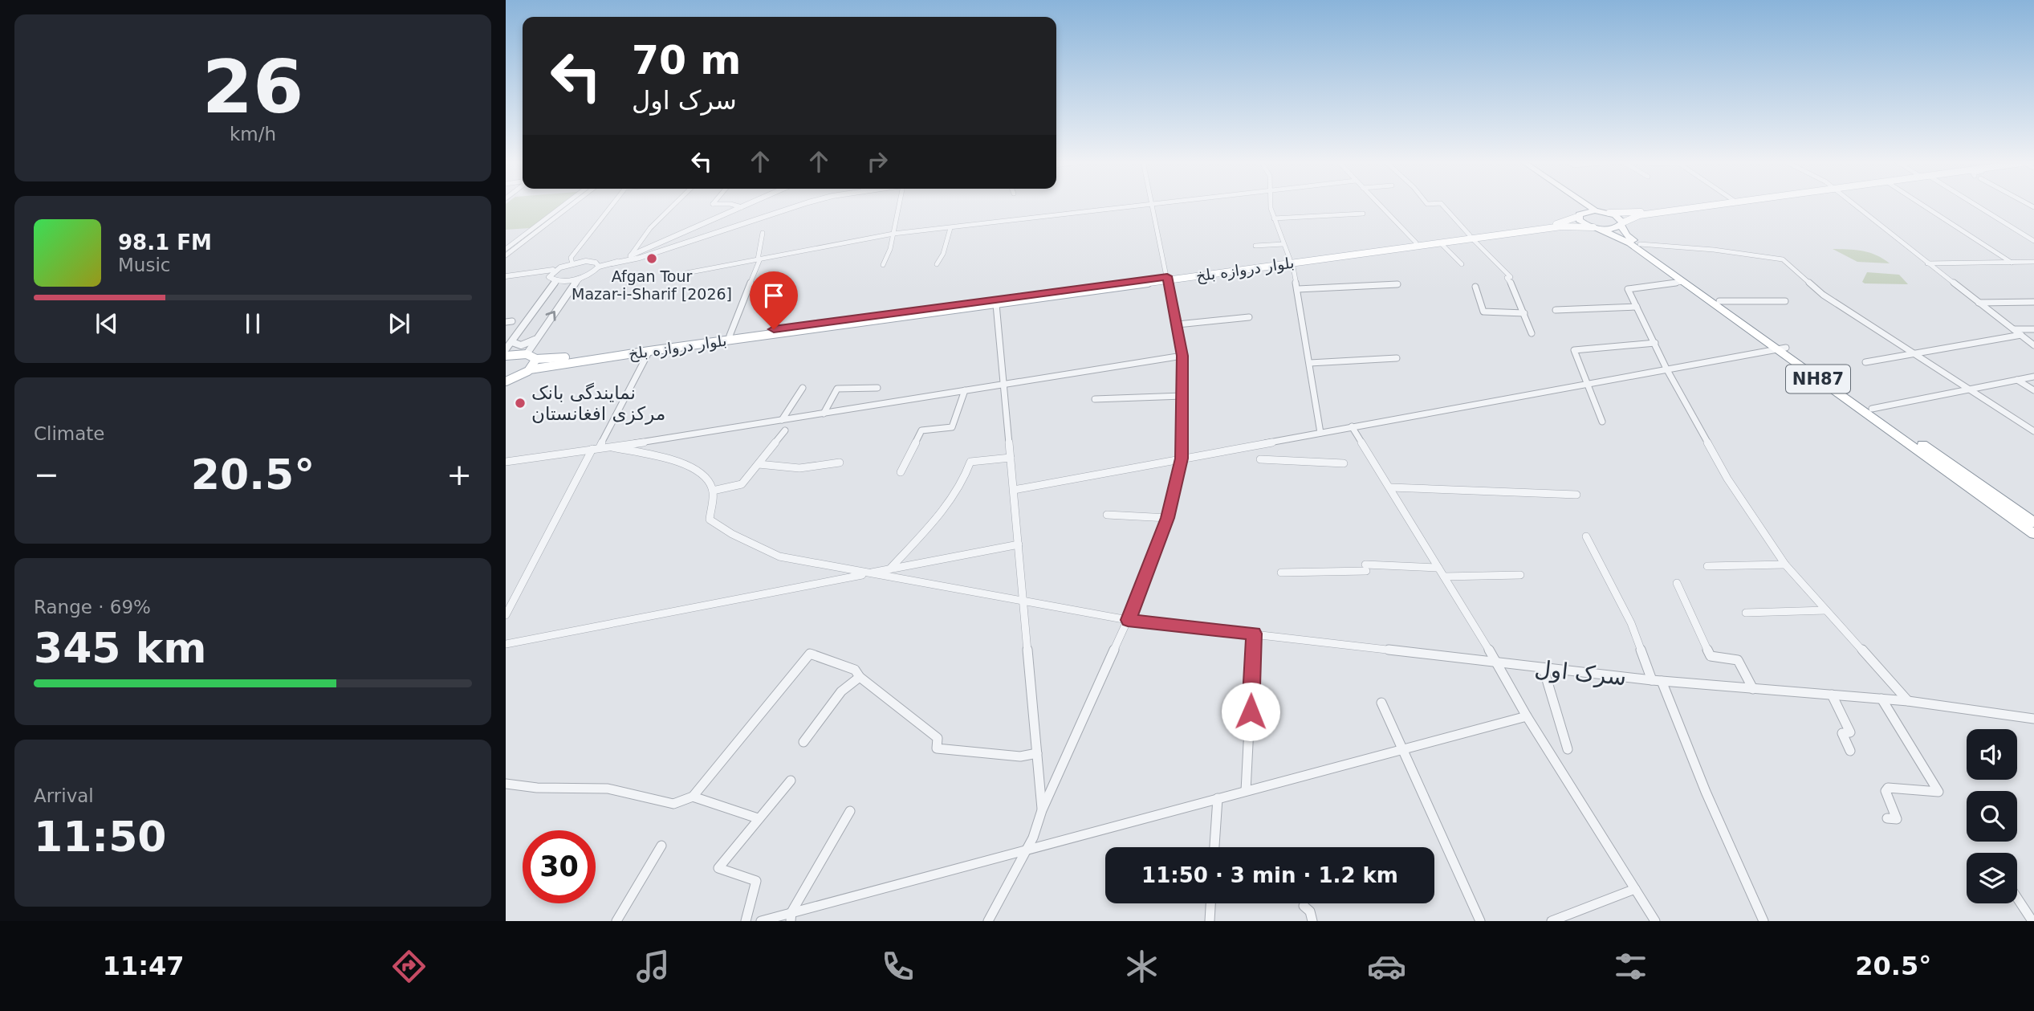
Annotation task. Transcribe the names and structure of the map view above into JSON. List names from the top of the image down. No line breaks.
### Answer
{"streets":{"highway":["NH87"],"main road":["بلوار دروازه بلخ"],"street":["سرک اول"]},"crossings":[["بلوار دروازه بلخ","NH87"]],"places":["Afgan Tour Mazar-i-Sharif [2026]","نمایندگی بانک مرکزی افغانستان"],"page":{"tile":[["26","km/h"],"Climate",["Range · 69%","345 km"],["Arrival","11:50"]],"turn":["70 m","سرک اول"],"song":["98.1 FM","Music"],"heat":["−","20.5°","+"],"limit":"30","trip":"11:50 · 3 min · 1.2 km","tabs":["11:47","20.5°"]}}
